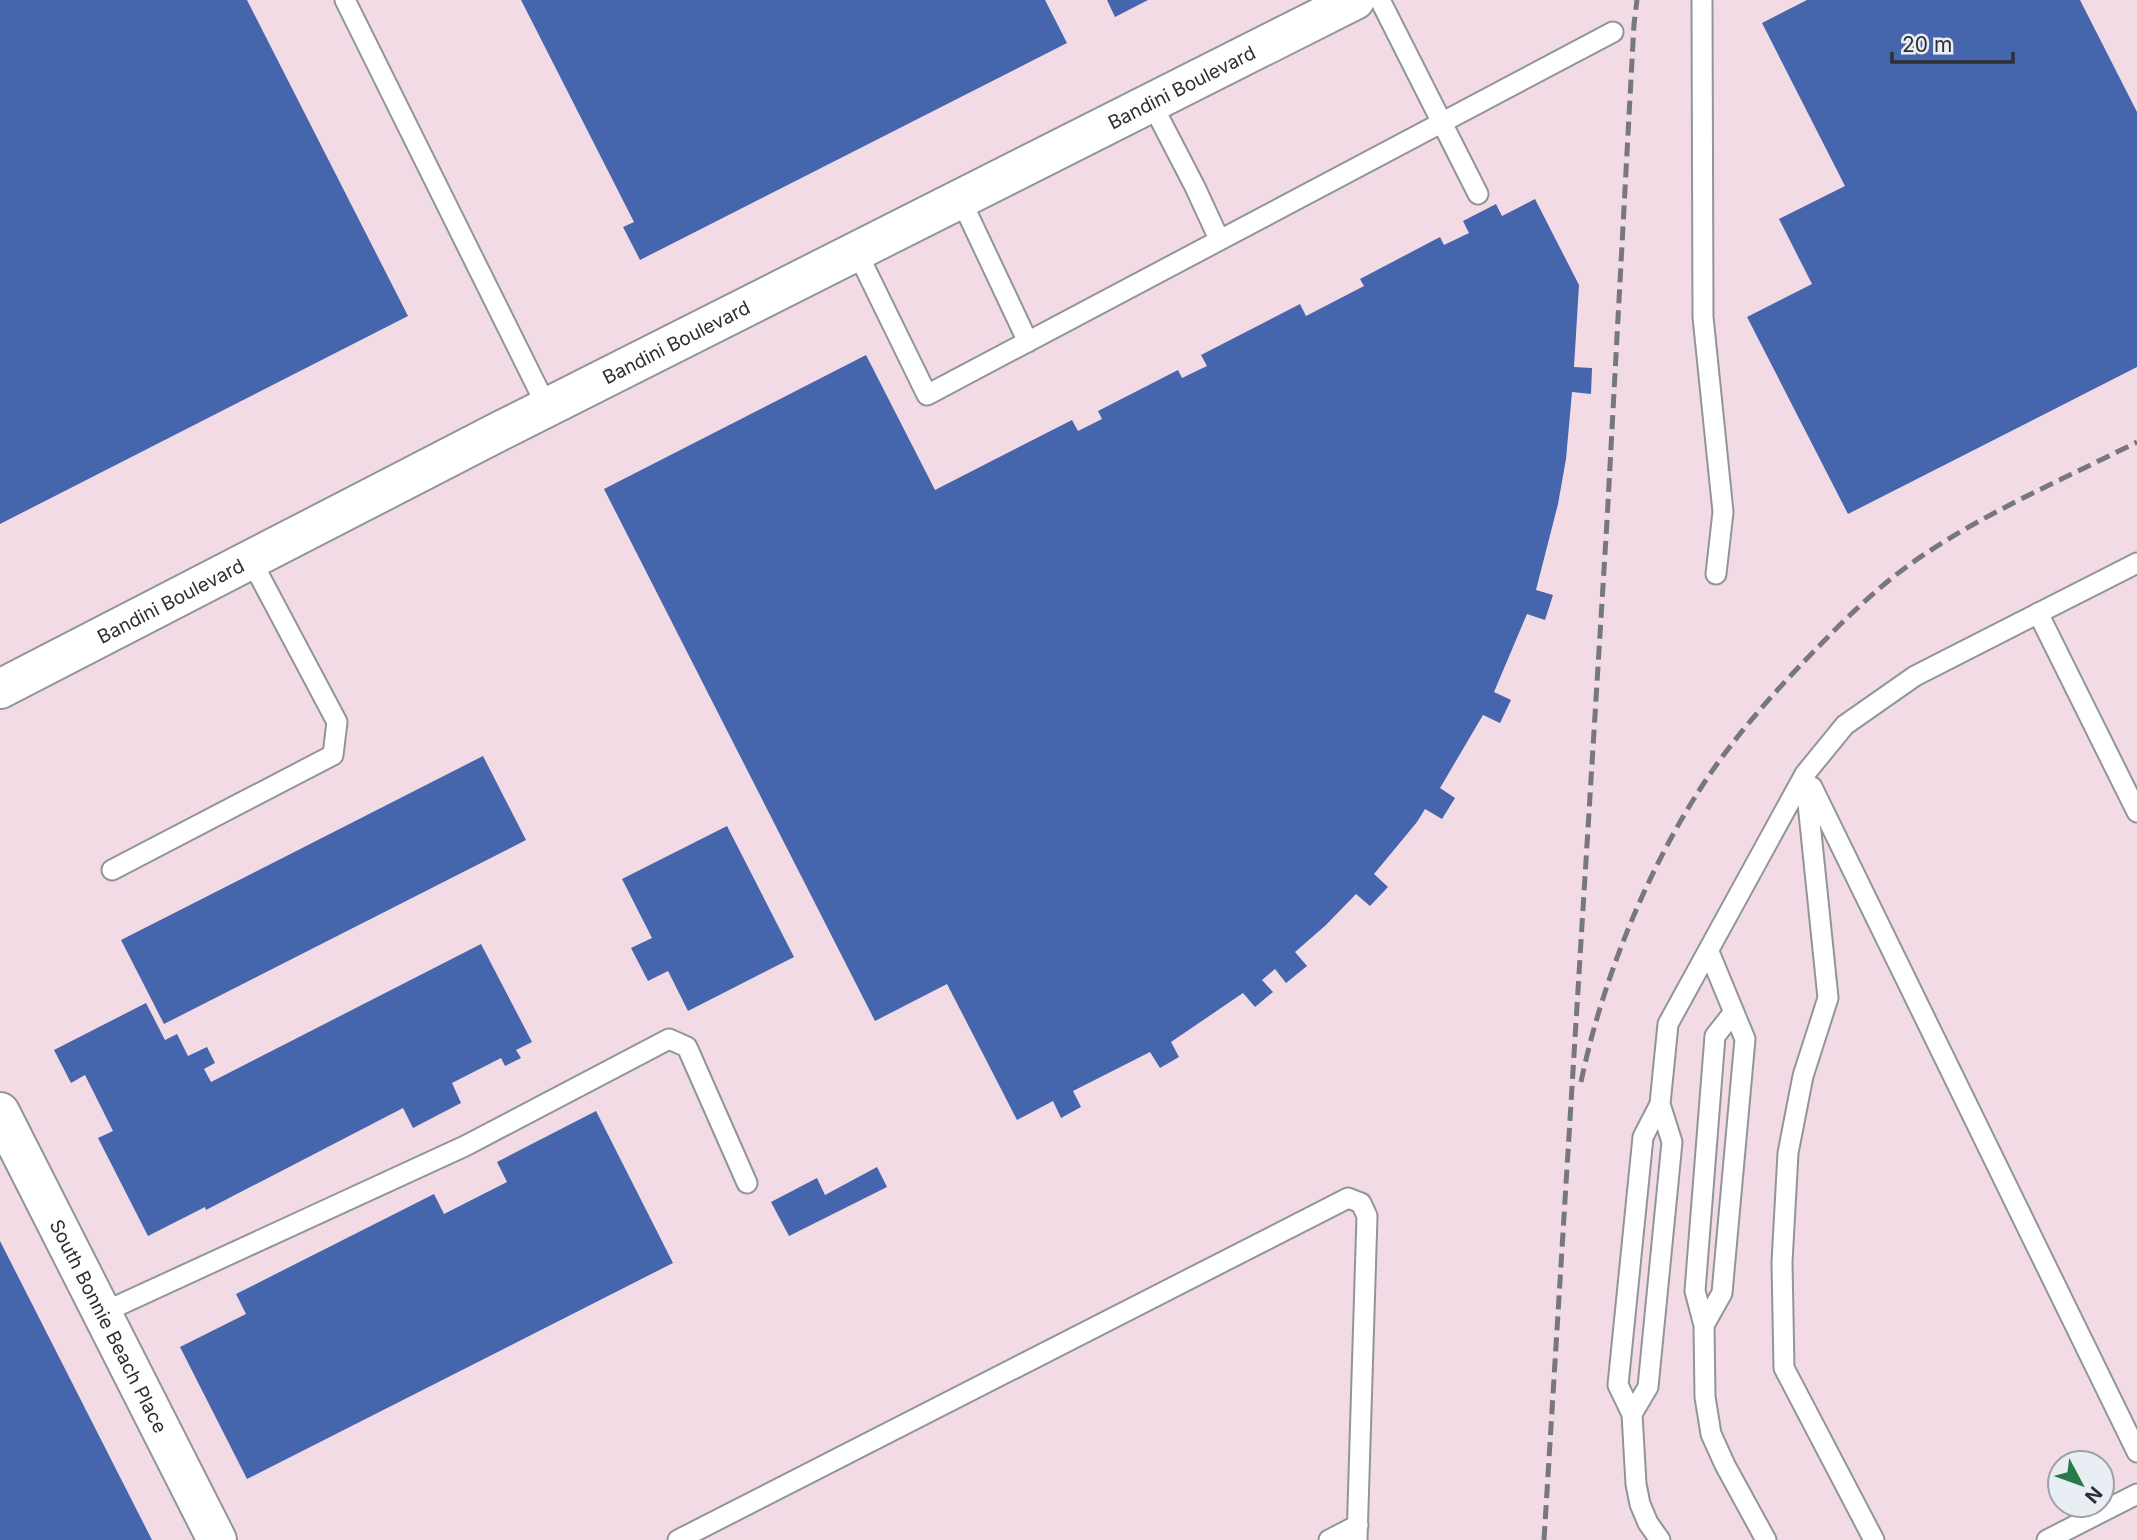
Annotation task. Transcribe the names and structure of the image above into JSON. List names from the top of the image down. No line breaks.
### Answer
{"streets":{"main road":["Bandini Boulevard","South Bonnie Beach Place"]},"scale_bar":"20 m","north":"bottom right"}
